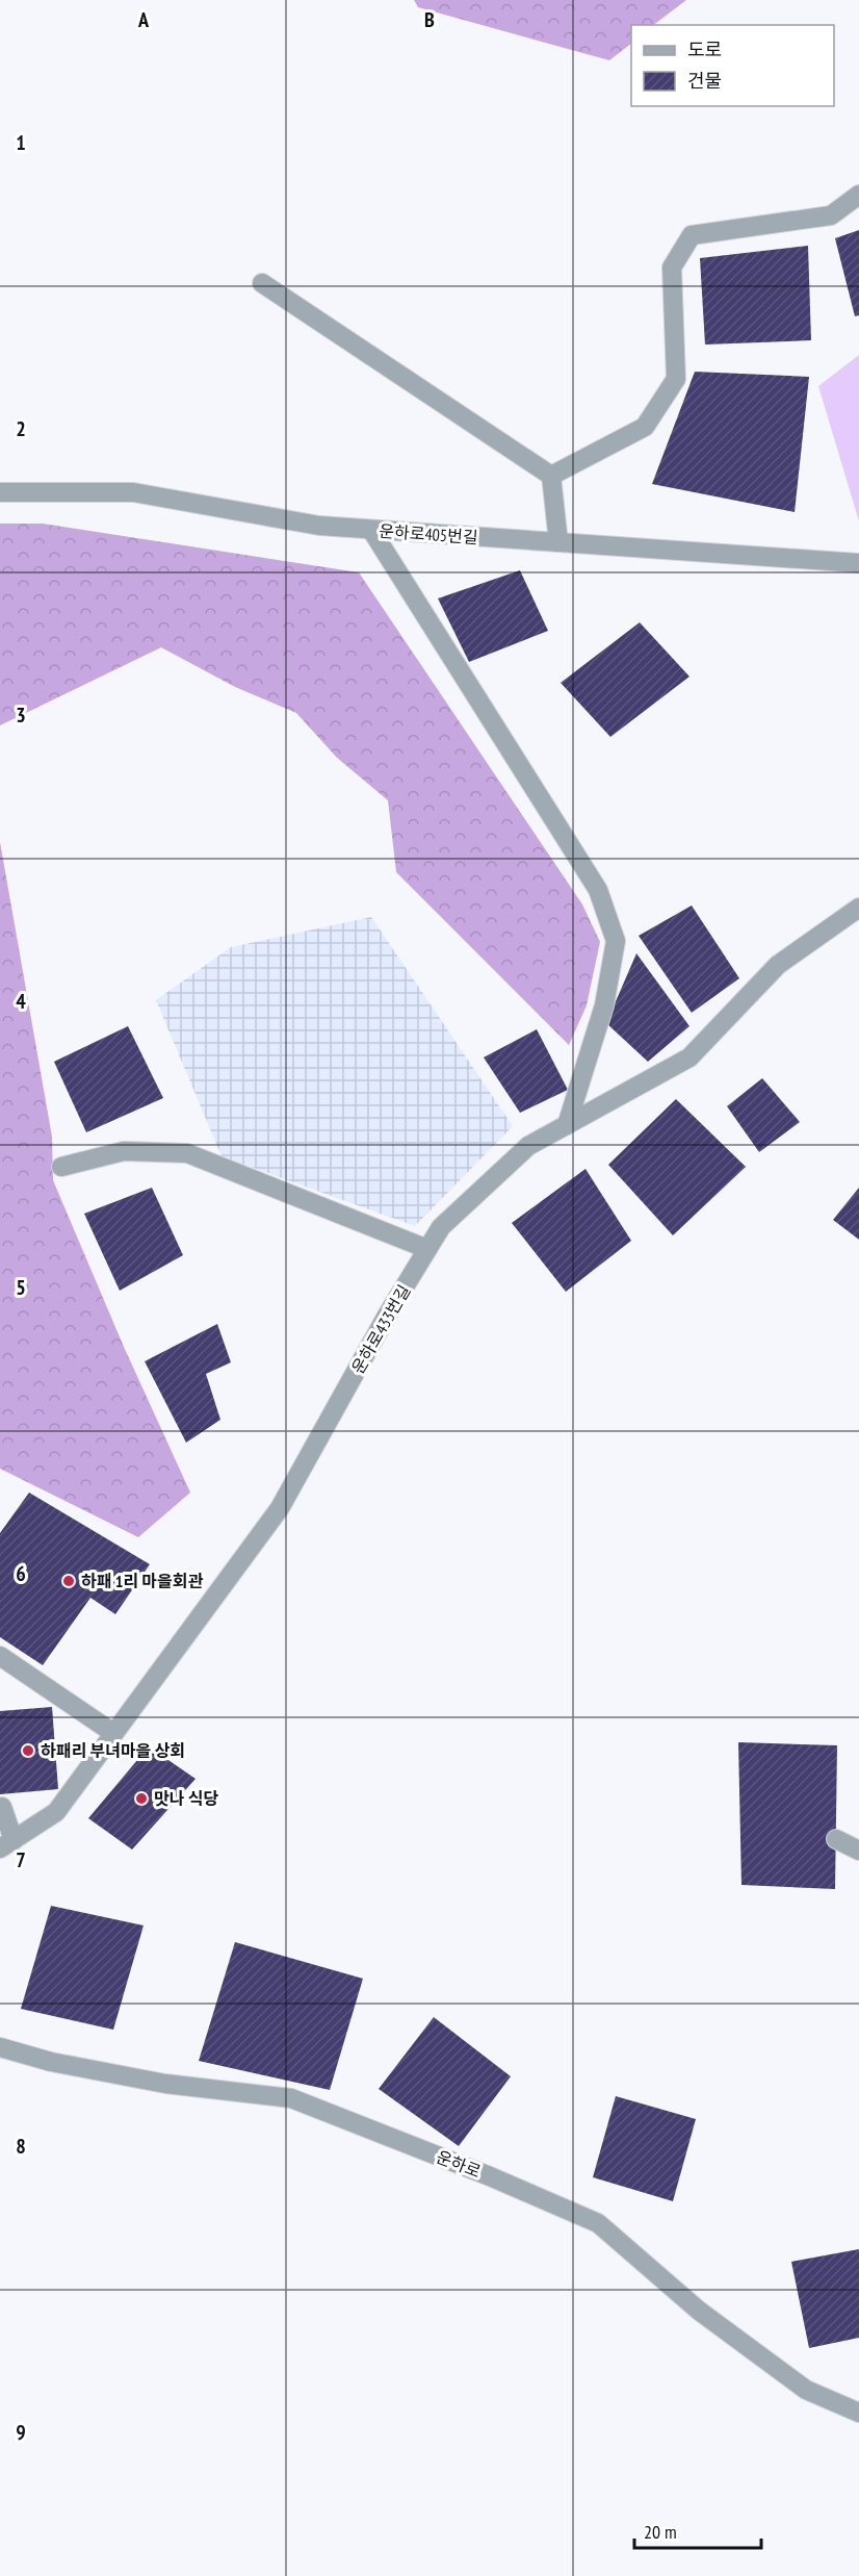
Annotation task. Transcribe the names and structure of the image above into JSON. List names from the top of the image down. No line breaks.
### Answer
{"streets":{"street":["운하로405번길","운하로433번길","운하로"]},"places":["하패 1리 마을회관","하패리 부녀마을 상회","맛나 식당"],"legend":["도로","건물"],"scale_bar":"20 m","grid":{"columns":["A","B"],"rows":["1","2","3","4","5","6","7","8","9"]}}
